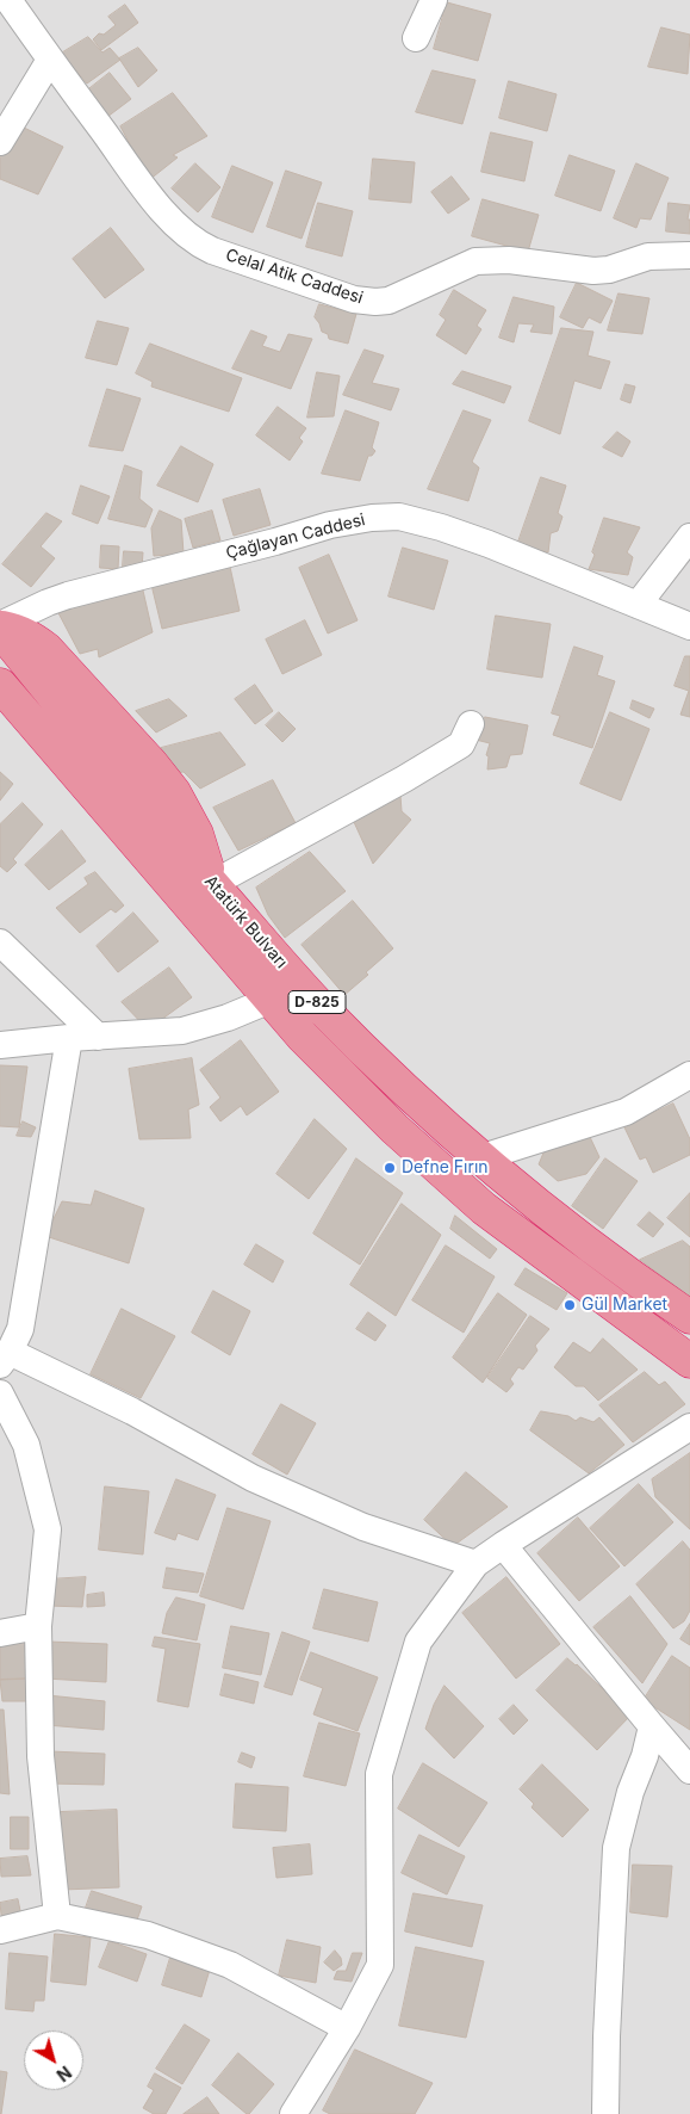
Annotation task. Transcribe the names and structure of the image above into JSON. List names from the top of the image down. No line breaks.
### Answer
{"streets":{"highway":["Atatürk Bulvarı","D-825"],"street":["Celal Atik Caddesi","Çağlayan Caddesi"]},"crossings":[["Çağlayan Caddesi","Atatürk Bulvarı"]],"places":["Defne Fırın","Gül Market"],"north":"bottom right"}
